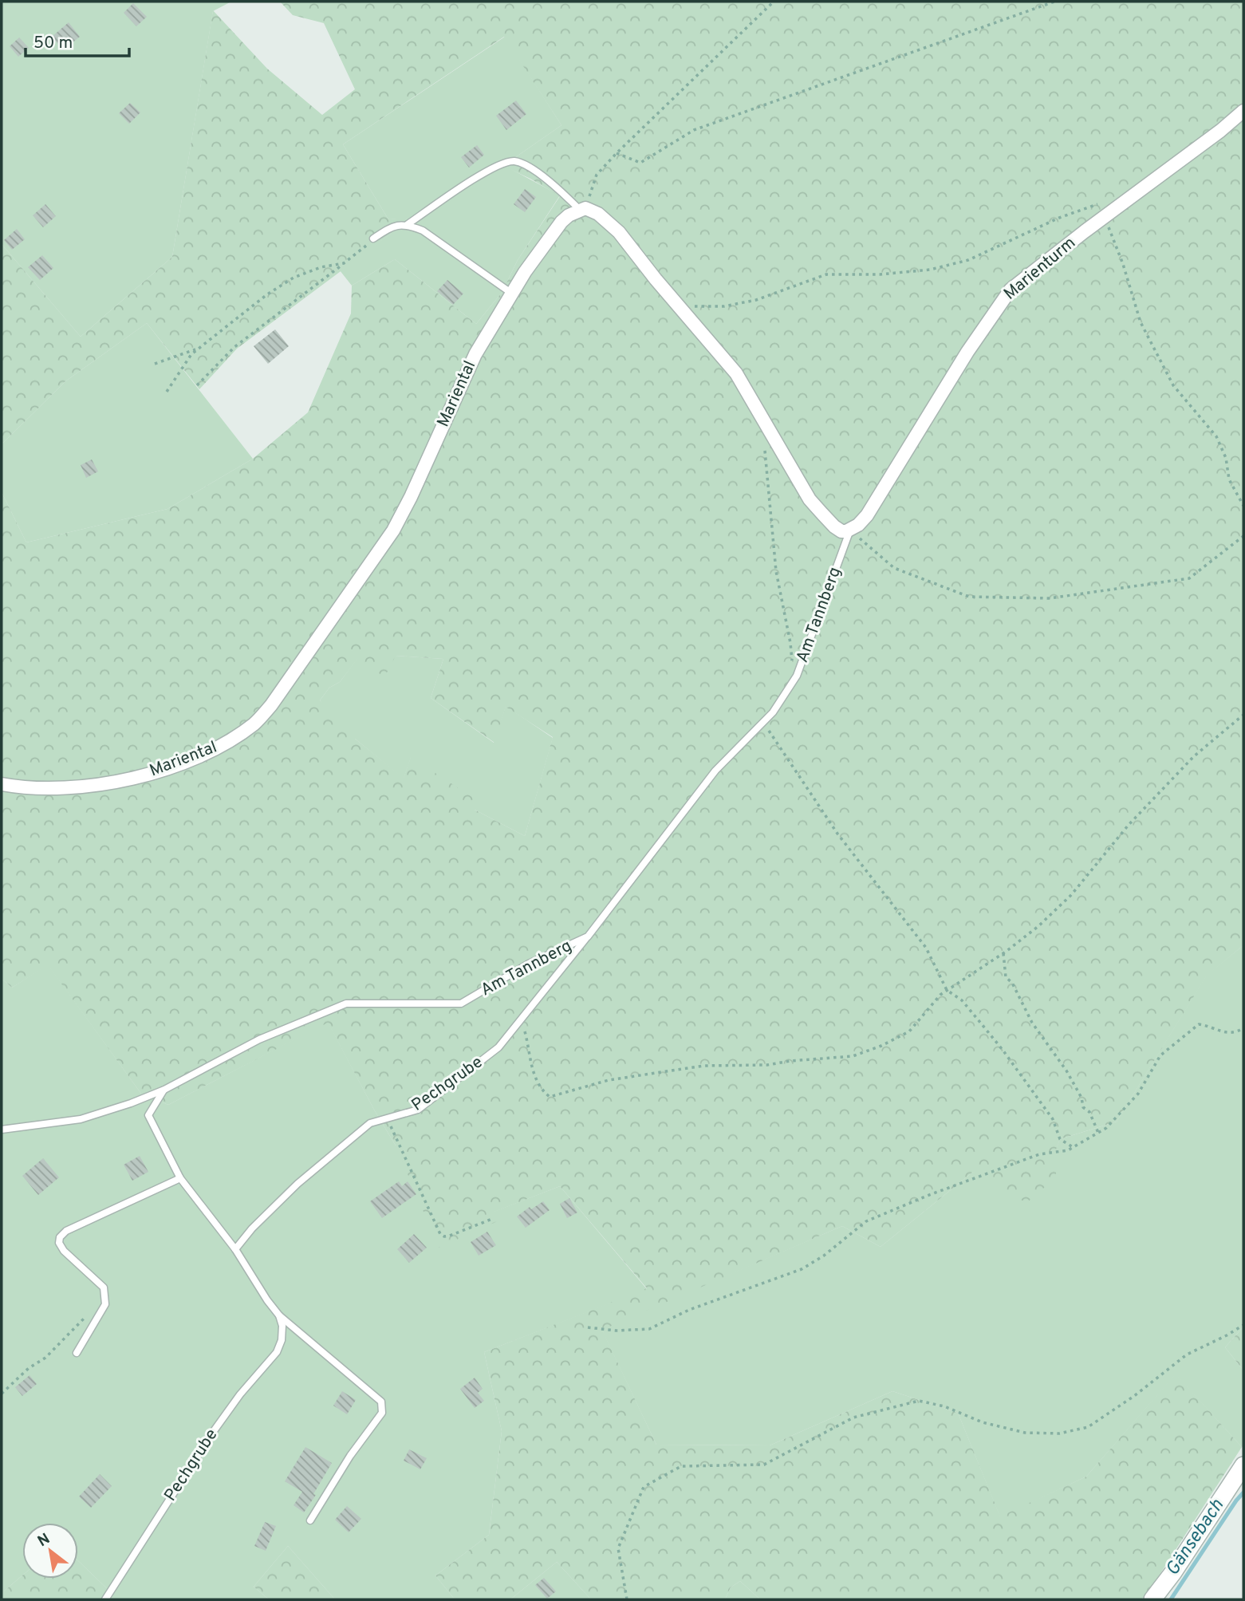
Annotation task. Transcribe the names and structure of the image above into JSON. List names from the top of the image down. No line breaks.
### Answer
{"streets":{"street":["Marienturm","Mariental"],"lane":["Am Tannberg","Pechgrube"]},"crossings":[["Marienturm","Am Tannberg"],["Am Tannberg","Pechgrube"]],"water":["Gänsebach"],"scale_bar":"50 m","north":"top left"}
